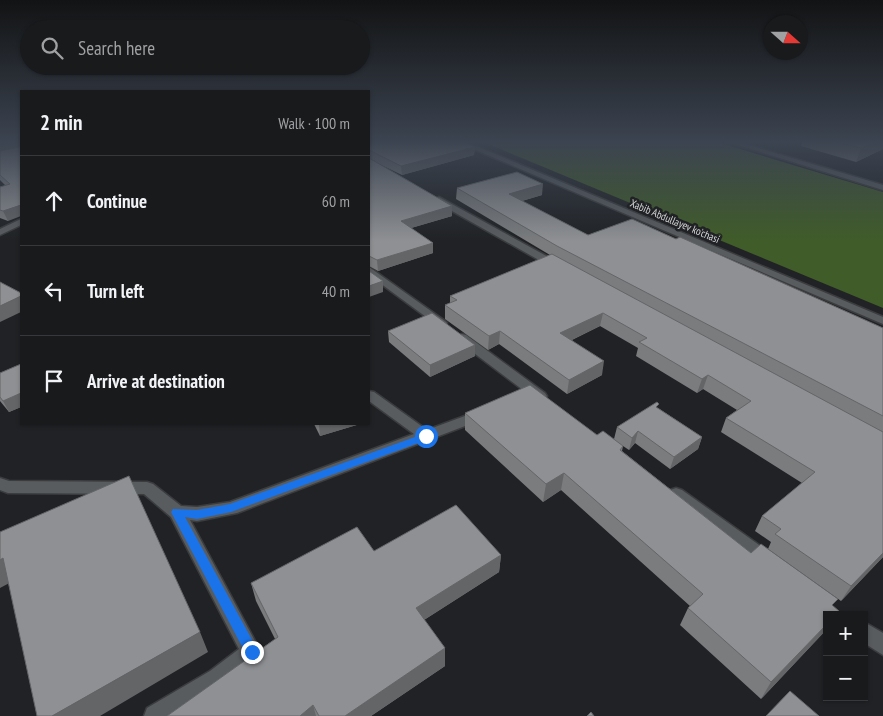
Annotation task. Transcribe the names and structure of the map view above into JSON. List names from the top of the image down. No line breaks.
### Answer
{"streets":{"street":["Xabib Abdullayev ko'chasi"]},"north":"right","page":{"search":"Search here","heading":["2 min","Walk · 100 m"],"list":[["Continue","60 m"],["Turn left","40 m"],"Arrive at destination"],"map_buttons":["+","−"]}}
